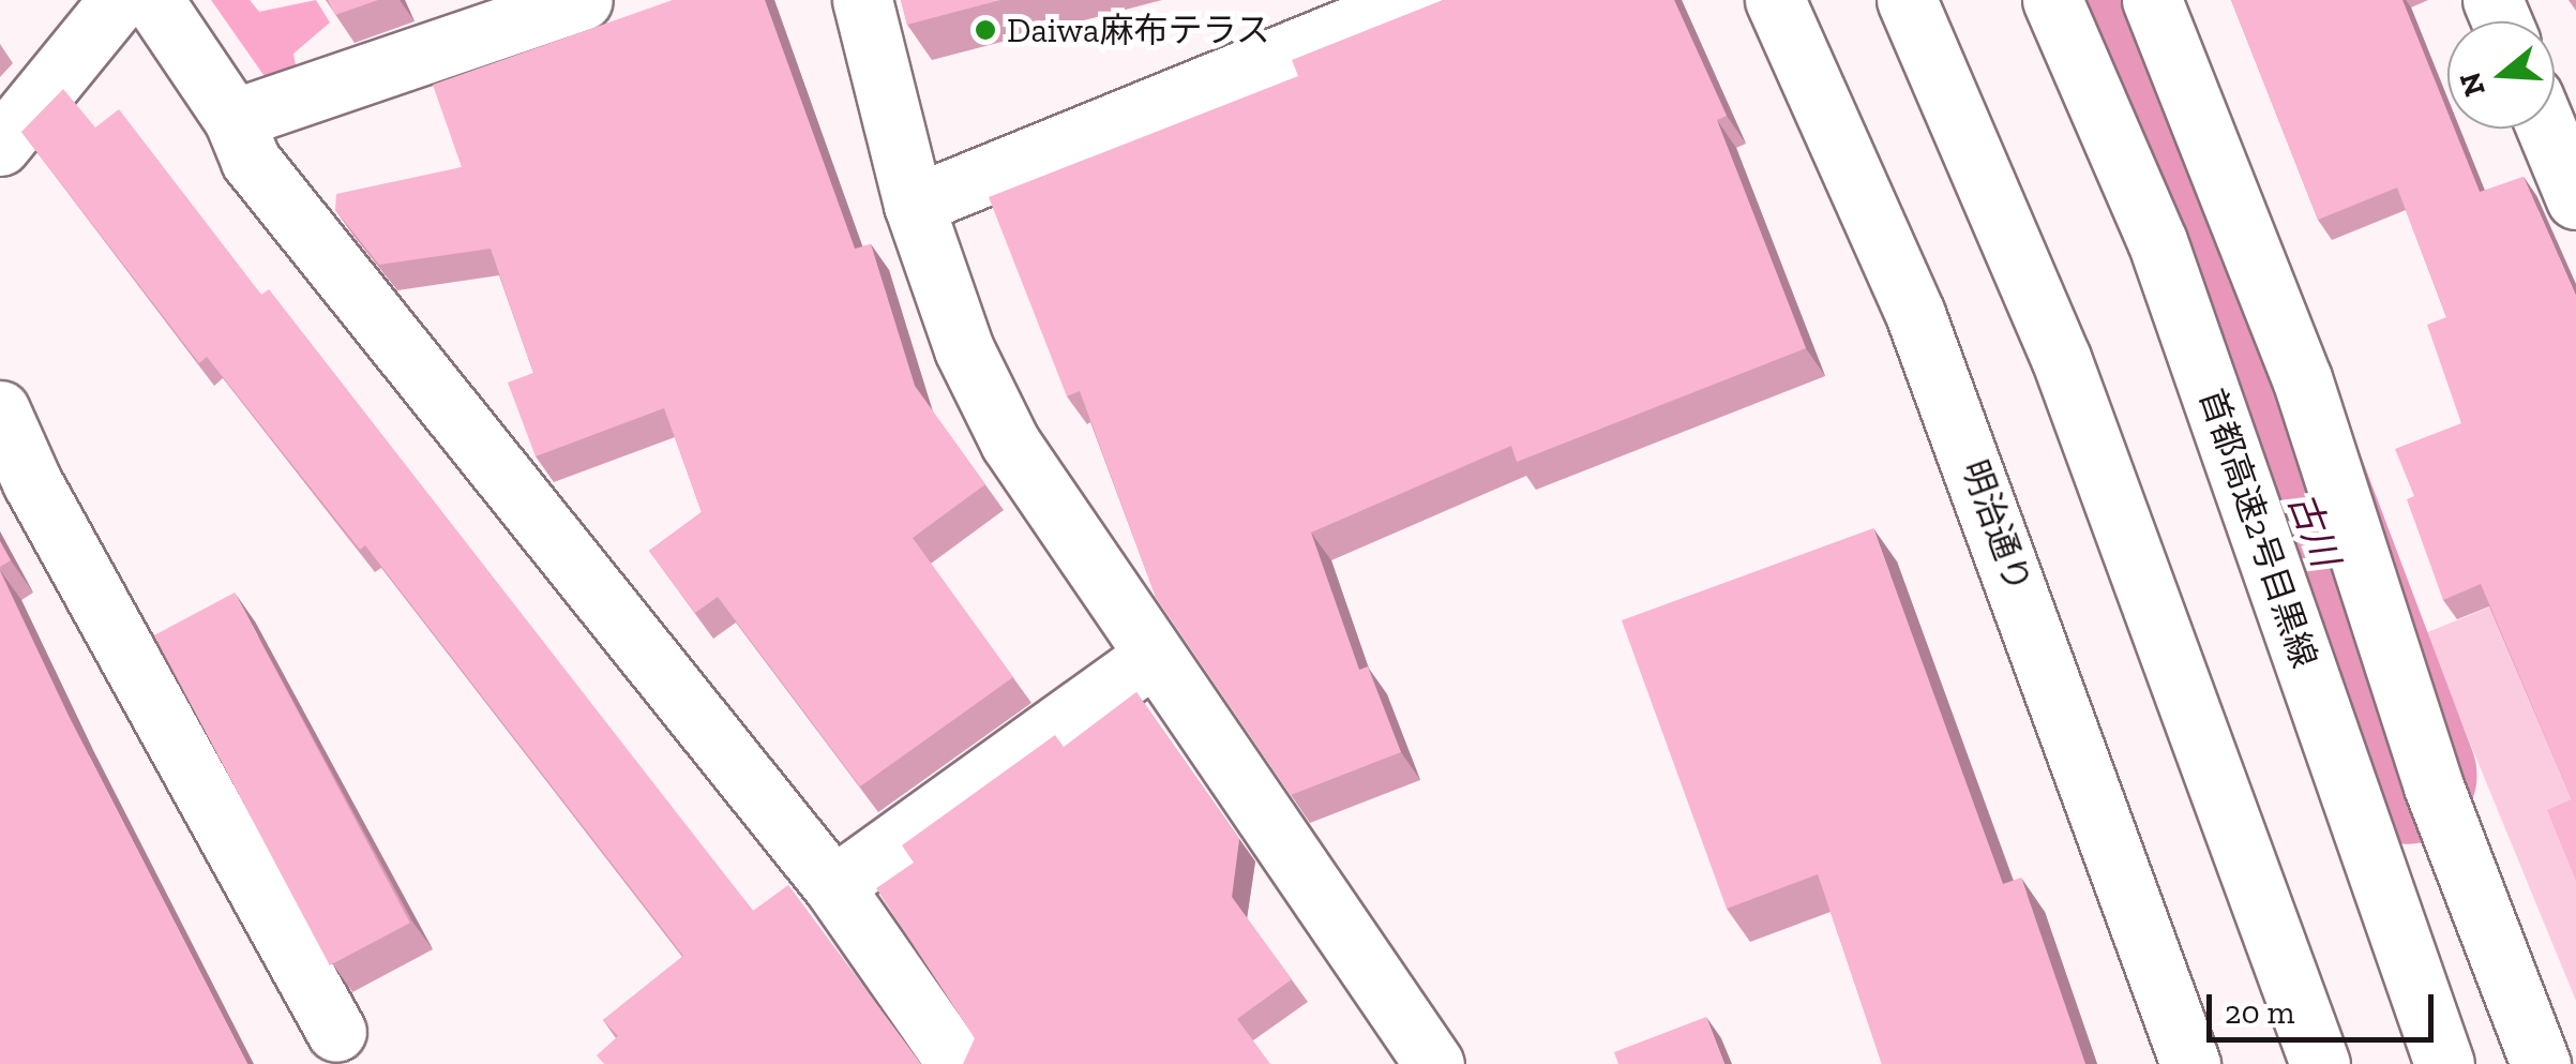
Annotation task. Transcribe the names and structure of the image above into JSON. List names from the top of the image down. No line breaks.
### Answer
{"streets":{"main road":["明治通り","首都高速2号目黒線"]},"water":["古川"],"places":["Daiwa麻布テラス"],"scale_bar":"20 m","north":"left"}
